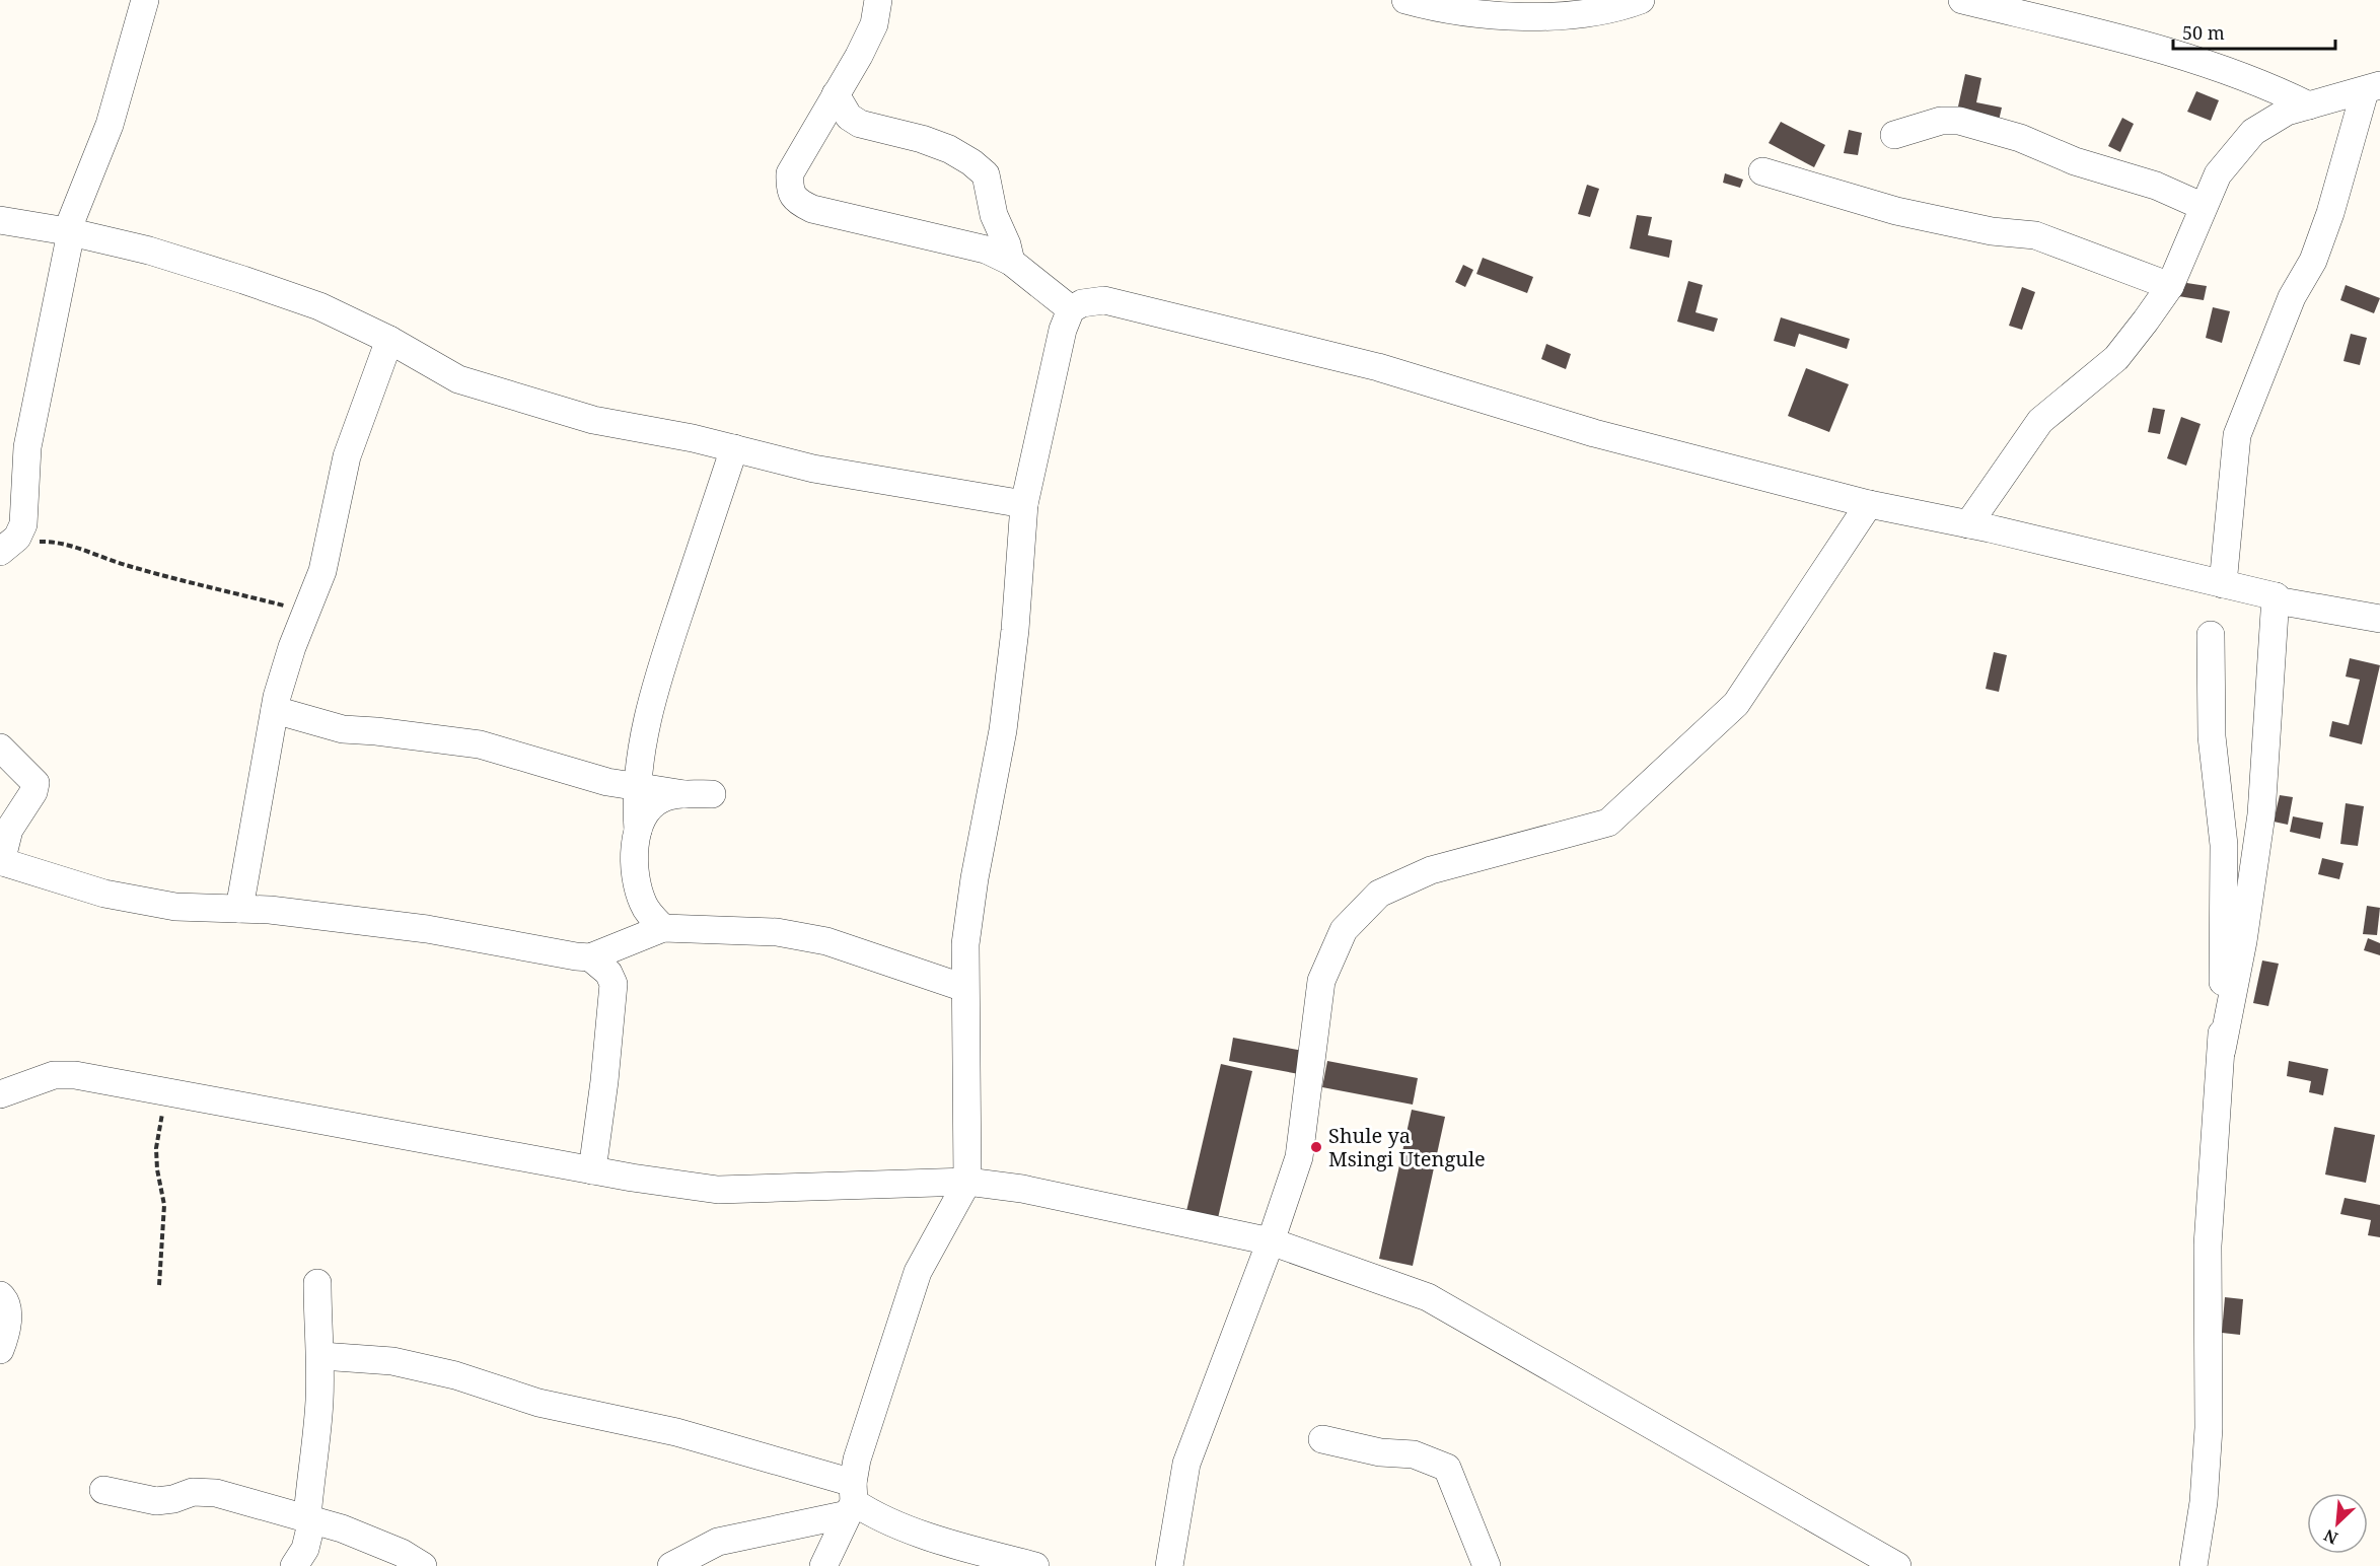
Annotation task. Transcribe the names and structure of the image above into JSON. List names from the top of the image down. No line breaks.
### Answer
{"places":["Shule ya Msingi Utengule"],"scale_bar":"50 m","north":"bottom left"}
